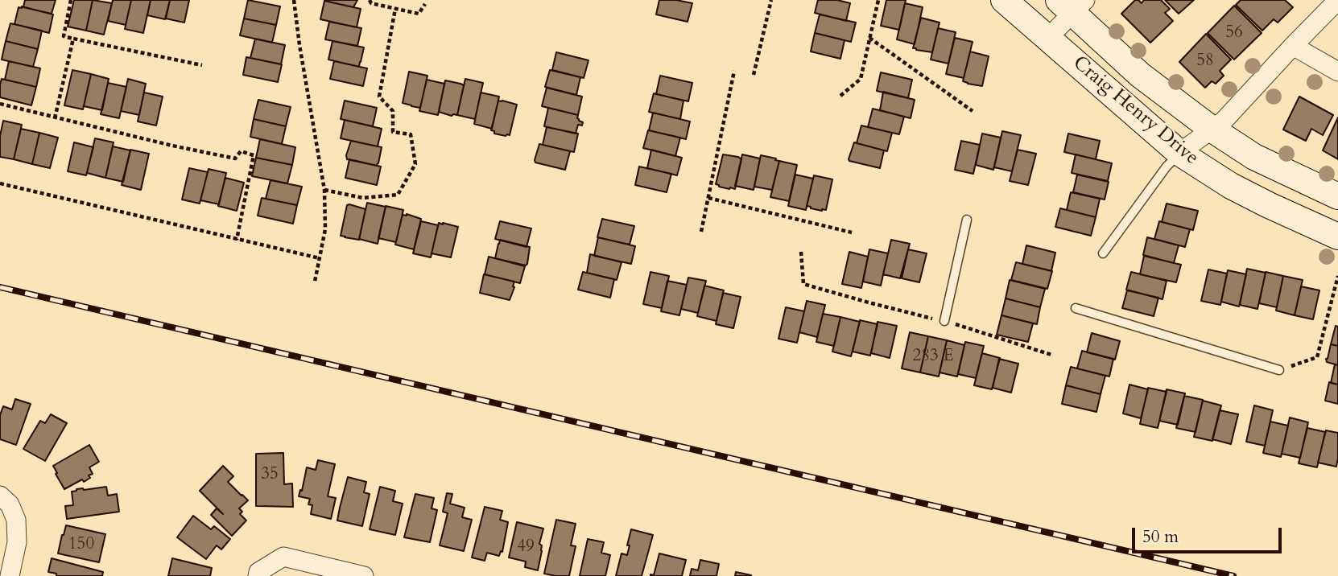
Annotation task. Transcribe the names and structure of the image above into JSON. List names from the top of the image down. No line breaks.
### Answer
{"streets":{"street":["Craig Henry Drive"]},"house_numbers":["56","58","283 E","35","150","49"],"scale_bar":"50 m"}
